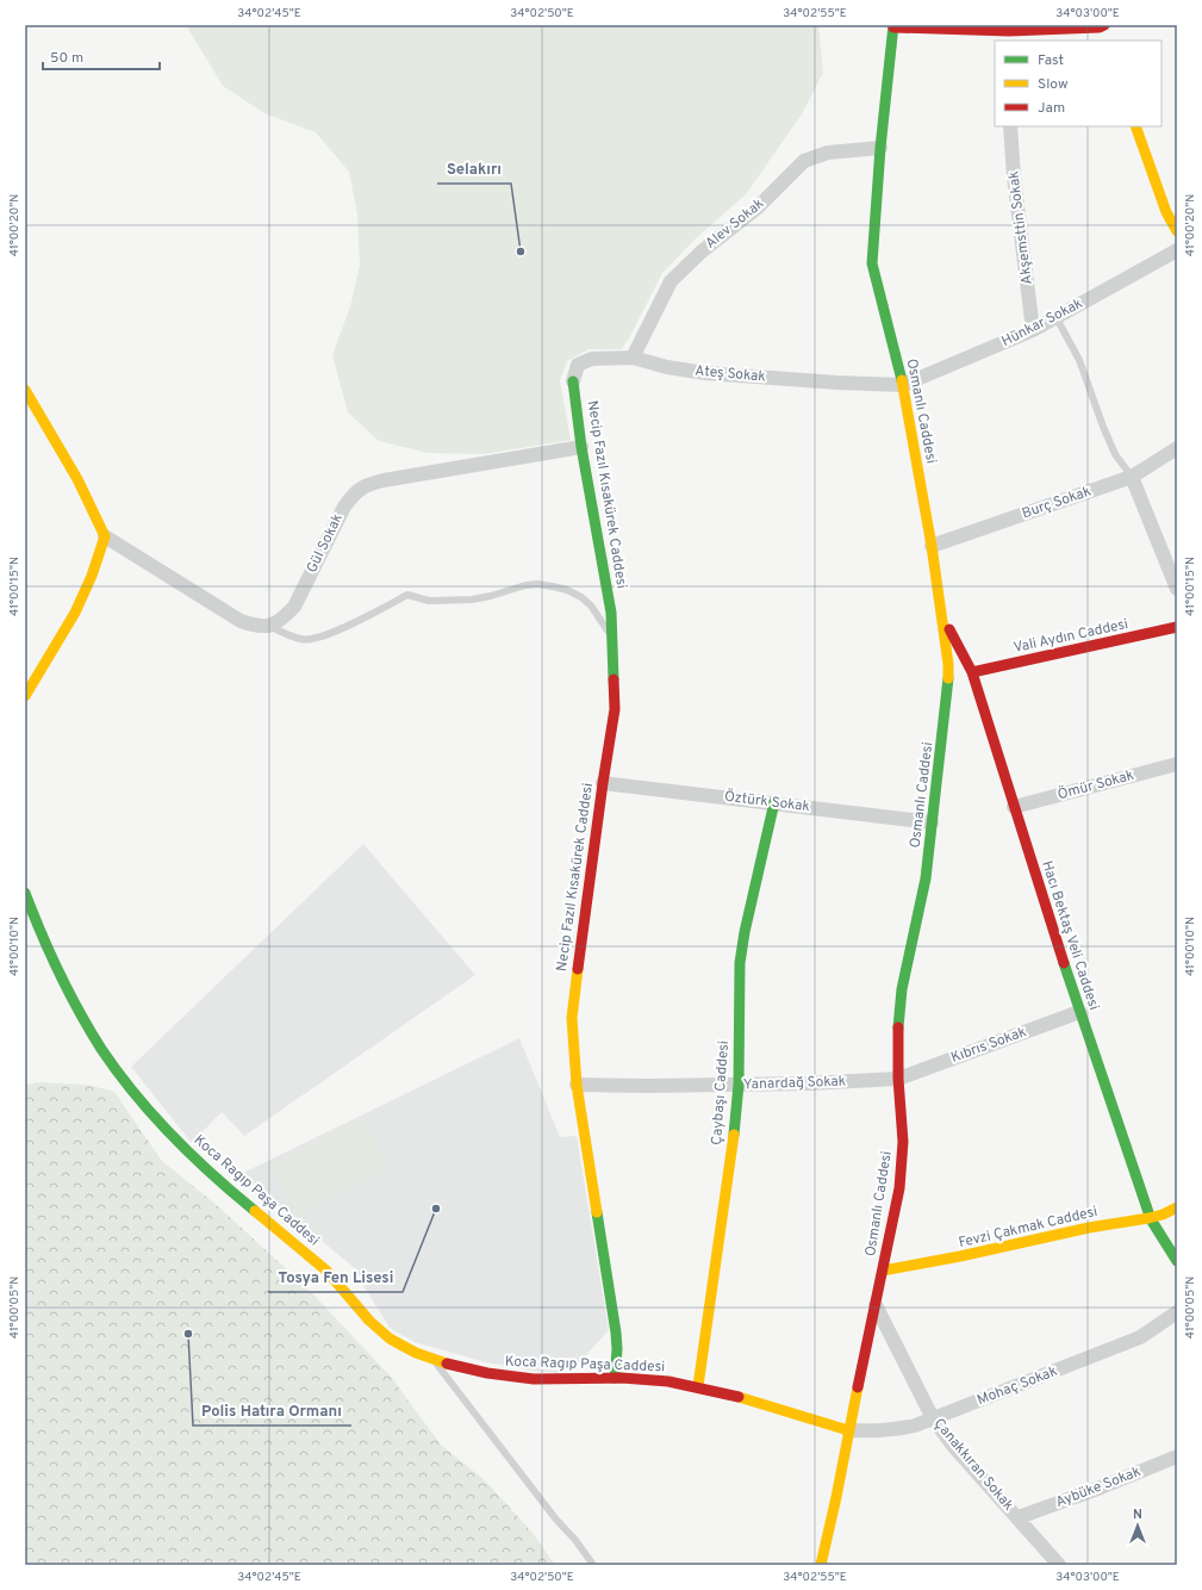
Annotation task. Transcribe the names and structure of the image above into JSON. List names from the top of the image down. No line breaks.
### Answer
{"streets":{"street":["Alev Sokak","Akşemsttin Sokak","Hünkar Sokak","Ateş Sokak","Osmanlı Caddesi","Necip Fazıl Kısakürek Caddesi","Burç Sokak","Gül Sokak","Vali Aydın Caddesi","Ömür Sokak","Öztürk Sokak","Hacı Bektaş Veli Caddesi","Kıbrıs Sokak","Yanardağ Sokak","Çaybaşı Caddesi","Koca Ragıp Paşa Caddesi","Fevzi Çakmak Caddesi","Mohaç Sokak","Çanakkıran Sokak","Aybüke Sokak"]},"crossings":[["Alev Sokak","Ateş Sokak"],["Alev Sokak","Osmanlı Caddesi"],["Akşemsttin Sokak","Hünkar Sokak"],["Hünkar Sokak","Ateş Sokak"],["Hünkar Sokak","Osmanlı Caddesi"],["Ateş Sokak","Osmanlı Caddesi"],["Ateş Sokak","Necip Fazıl Kısakürek Caddesi"],["Osmanlı Caddesi","Burç Sokak"],["Osmanlı Caddesi","Öztürk Sokak"],["Osmanlı Caddesi","Hacı Bektaş Veli Caddesi"],["Osmanlı Caddesi","Kıbrıs Sokak"],["Osmanlı Caddesi","Yanardağ Sokak"],["Osmanlı Caddesi","Koca Ragıp Paşa Caddesi"],["Osmanlı Caddesi","Fevzi Çakmak Caddesi"],["Osmanlı Caddesi","Mohaç Sokak"],["Osmanlı Caddesi","Çanakkıran Sokak"],["Necip Fazıl Kısakürek Caddesi","Gül Sokak"],["Necip Fazıl Kısakürek Caddesi","Öztürk Sokak"],["Necip Fazıl Kısakürek Caddesi","Yanardağ Sokak"],["Necip Fazıl Kısakürek Caddesi","Koca Ragıp Paşa Caddesi"],["Vali Aydın Caddesi","Hacı Bektaş Veli Caddesi"],["Ömür Sokak","Hacı Bektaş Veli Caddesi"],["Öztürk Sokak","Çaybaşı Caddesi"],["Hacı Bektaş Veli Caddesi","Kıbrıs Sokak"],["Hacı Bektaş Veli Caddesi","Fevzi Çakmak Caddesi"],["Kıbrıs Sokak","Yanardağ Sokak"],["Yanardağ Sokak","Çaybaşı Caddesi"],["Çaybaşı Caddesi","Koca Ragıp Paşa Caddesi"],["Koca Ragıp Paşa Caddesi","Mohaç Sokak"],["Mohaç Sokak","Çanakkıran Sokak"],["Çanakkıran Sokak","Aybüke Sokak"]],"places":["Selakırı","Tosya Fen Lisesi","Polis Hatıra Ormanı"],"legend":["Fast","Slow","Jam"],"scale_bar":"50 m","north":"top","coordinates":["34°02'45\"E","34°02'50\"E","34°02'55\"E","34°03'00\"E","41°00'20\"N","41°00'15\"N","41°00'10\"N","41°00'05\"N"]}
